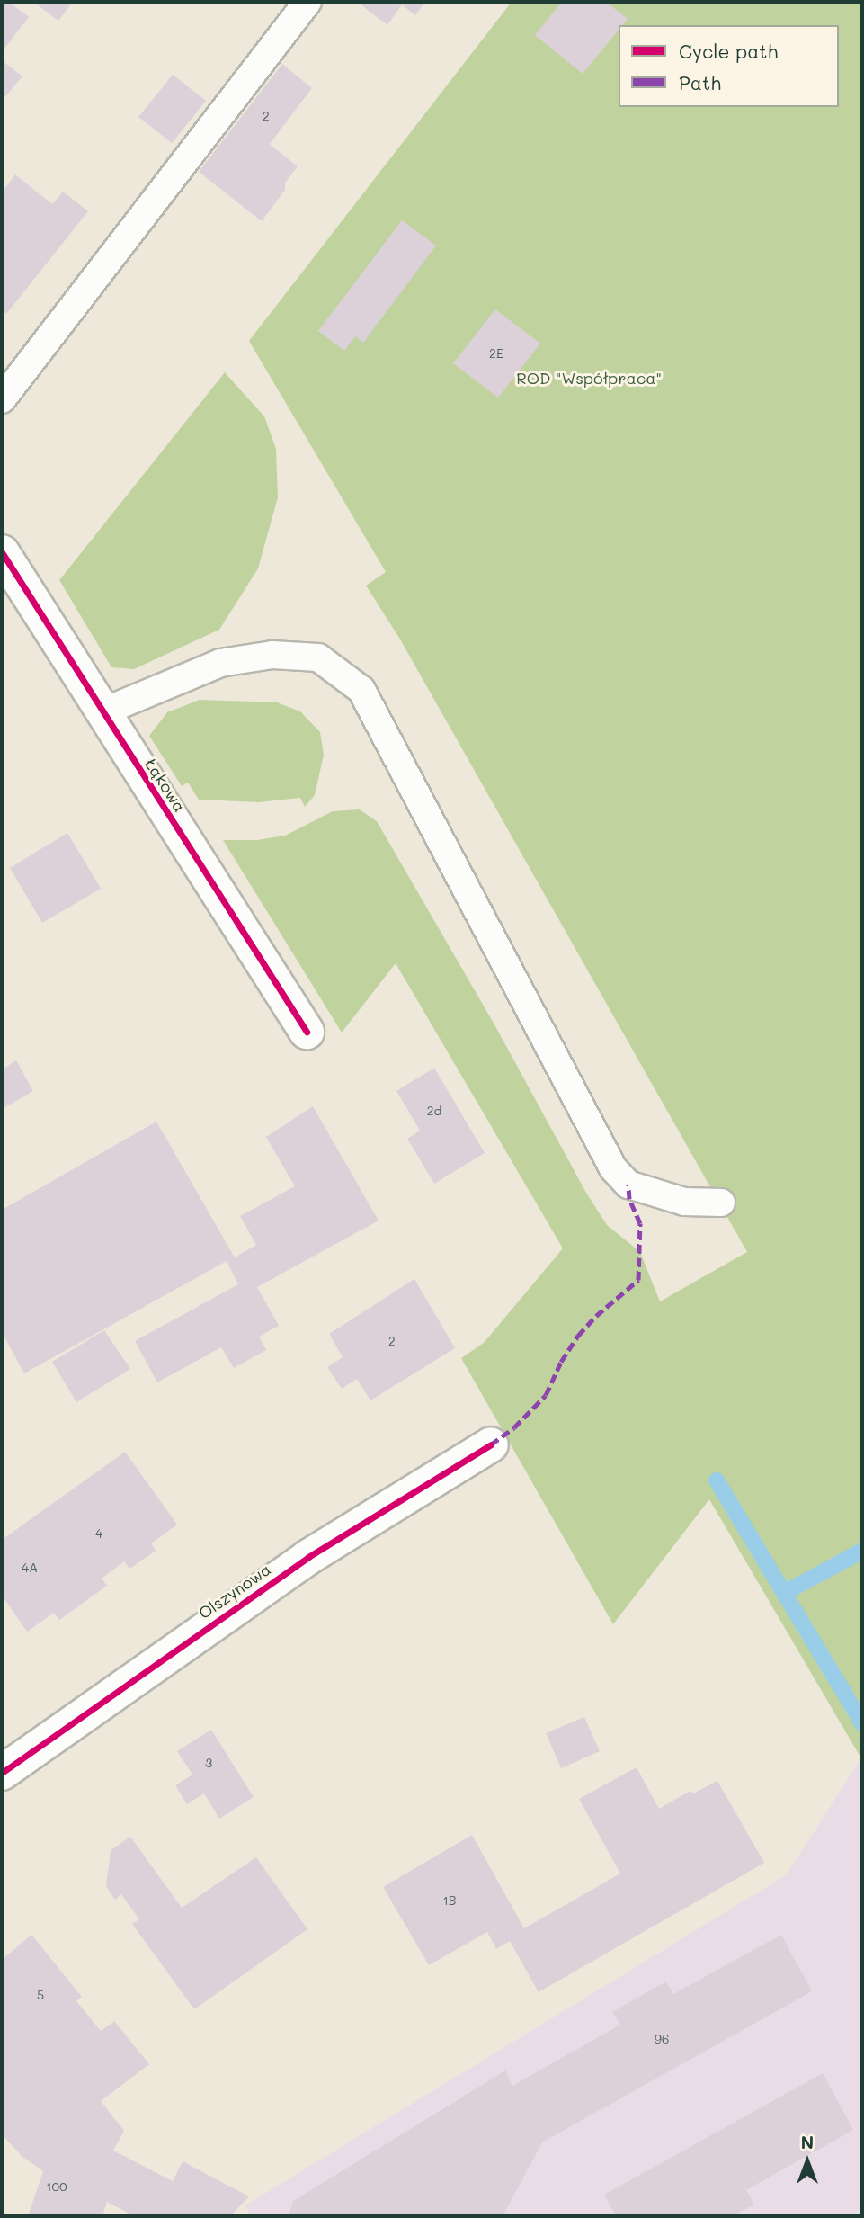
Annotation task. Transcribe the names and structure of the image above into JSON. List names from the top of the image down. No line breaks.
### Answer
{"streets":{"street":["Łąkowa","Olszynowa"]},"parks":["ROD \"Współpraca\""],"house_numbers":["2","2E","2d","2","4","4A","3","1B","5","96","100"],"legend":["Cycle path","Path"],"north":"top"}
